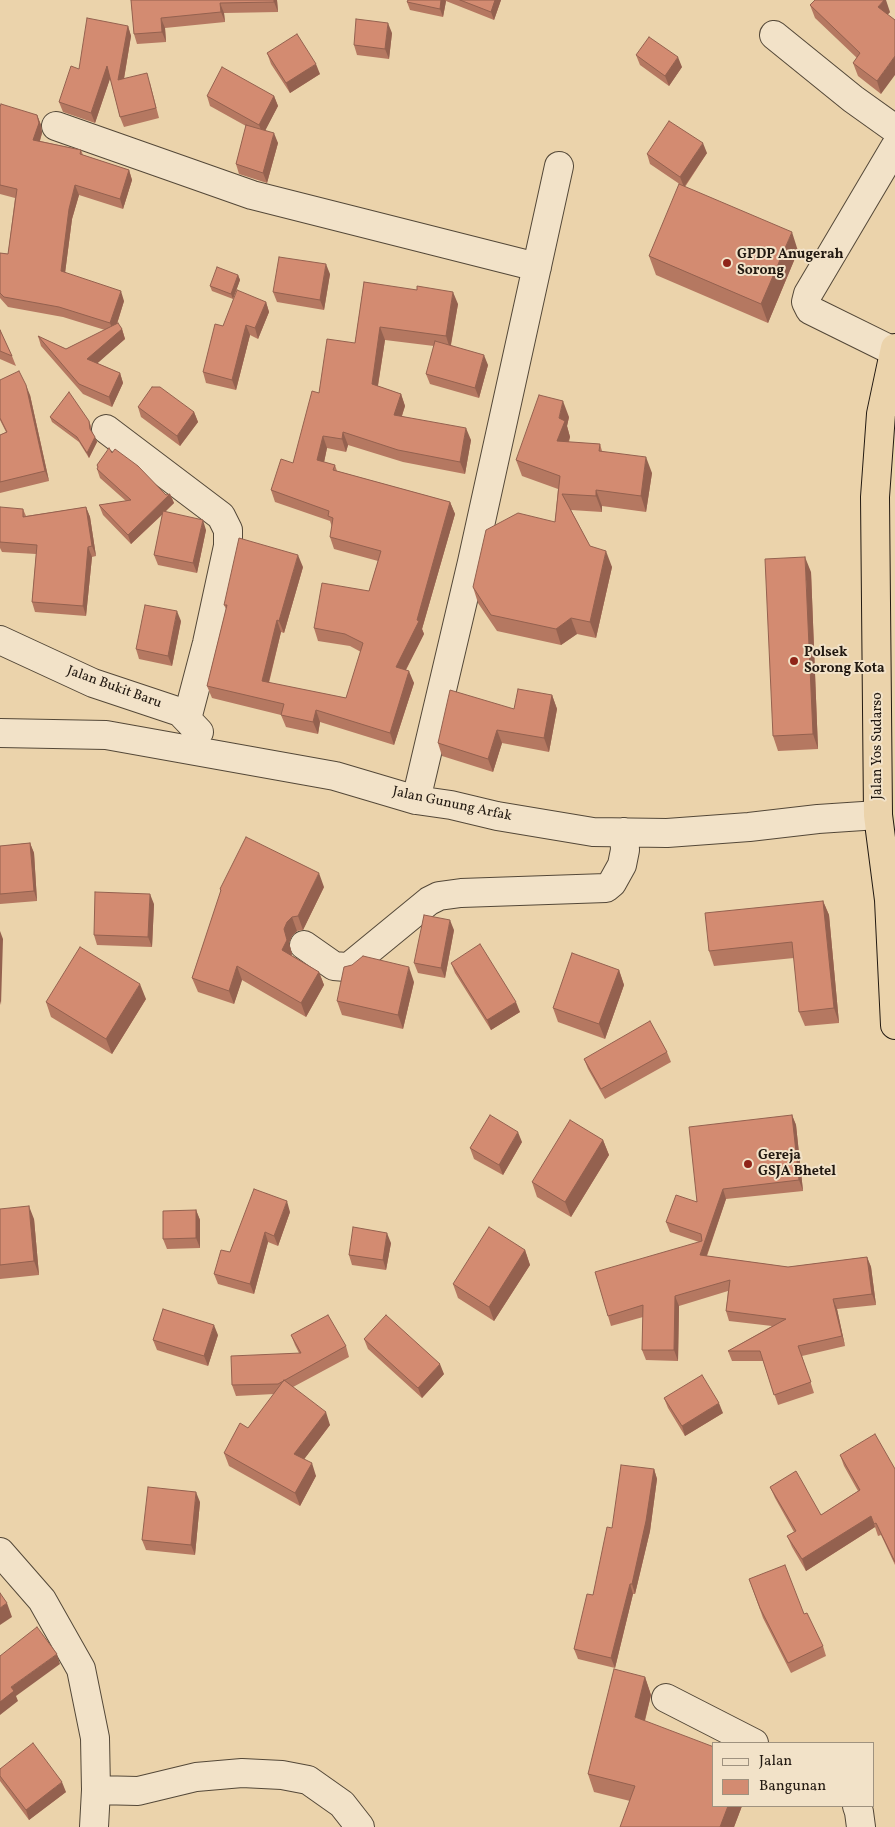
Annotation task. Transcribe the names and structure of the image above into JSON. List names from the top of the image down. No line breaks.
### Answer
{"streets":{"highway":["Jalan Yos Sudarso"],"street":["Jalan Bukit Baru","Jalan Gunung Arfak"]},"crossings":[["Jalan Bukit Baru","Jalan Gunung Arfak"],["Jalan Yos Sudarso","Jalan Gunung Arfak"]],"places":["GPDP Anugerah Sorong","Polsek Sorong Kota","Gereja GSJA Bhetel"],"legend":["Jalan","Bangunan"]}
